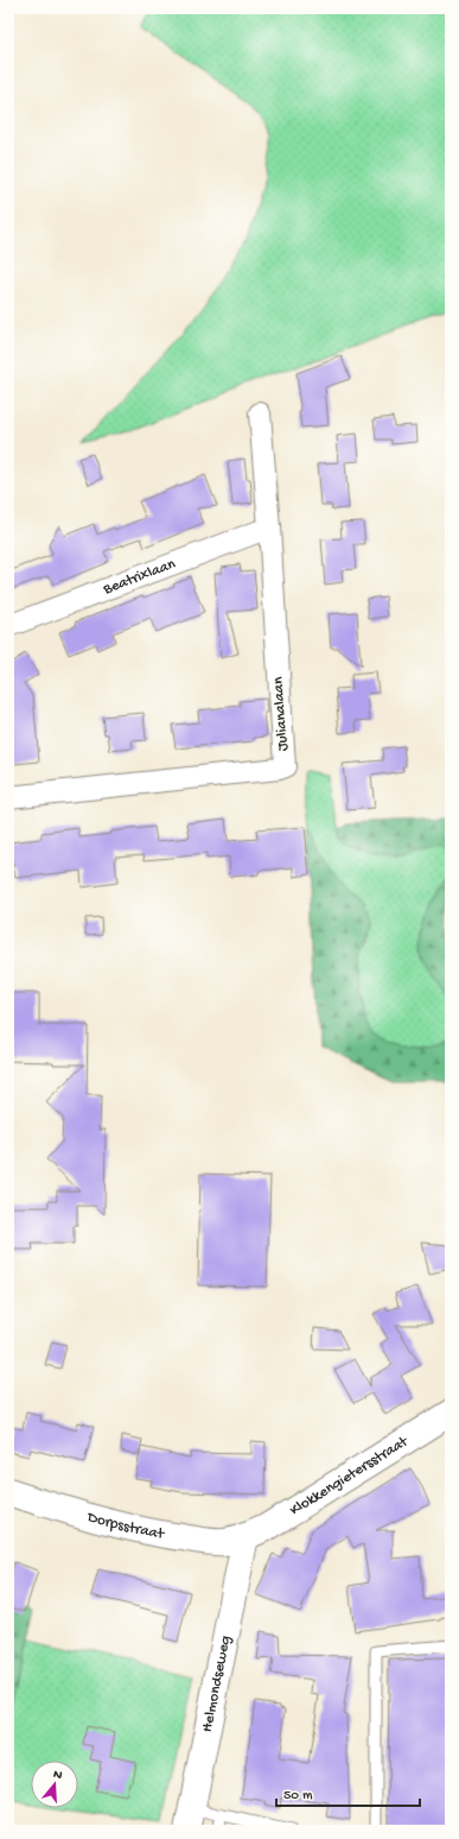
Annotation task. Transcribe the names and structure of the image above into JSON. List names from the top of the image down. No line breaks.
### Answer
{"streets":{"street":["Beatrixlaan","Julianalaan","Klokkengietersstraat","Dorpsstraat","Helmondseweg"]},"crossings":[["Beatrixlaan","Julianalaan"],["Klokkengietersstraat","Dorpsstraat"],["Klokkengietersstraat","Helmondseweg"],["Dorpsstraat","Helmondseweg"]],"scale_bar":"50 m","north":"top"}
